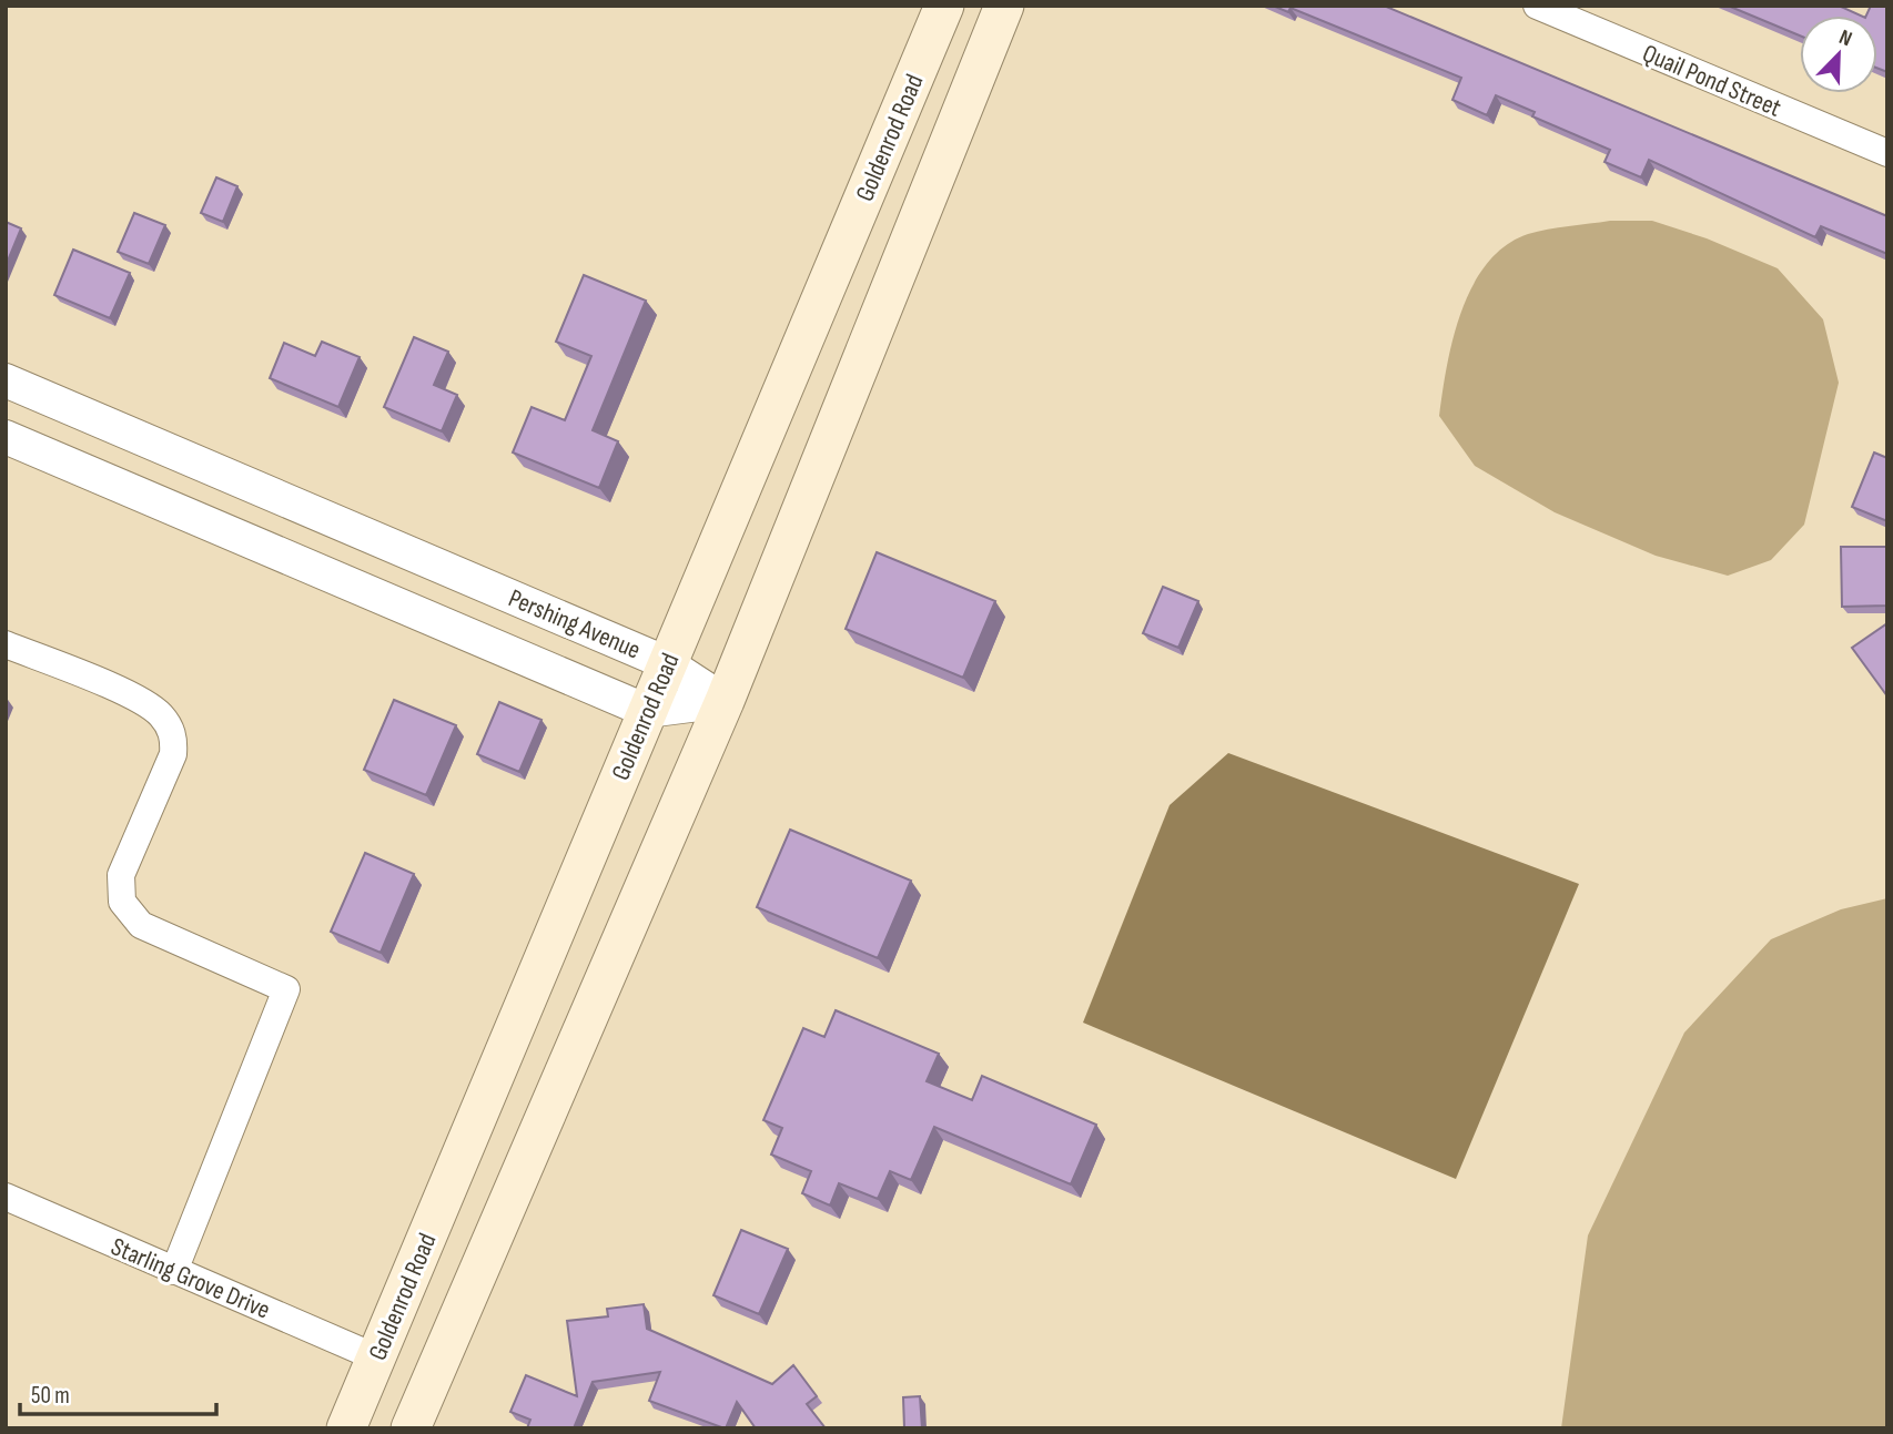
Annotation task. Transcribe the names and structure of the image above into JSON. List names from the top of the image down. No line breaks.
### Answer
{"streets":{"main road":["Goldenrod Road"],"street":["Quail Pond Street","Pershing Avenue","Starling Grove Drive"]},"crossings":[["Goldenrod Road","Pershing Avenue"],["Goldenrod Road","Starling Grove Drive"]],"scale_bar":"50 m","north":"top right"}
